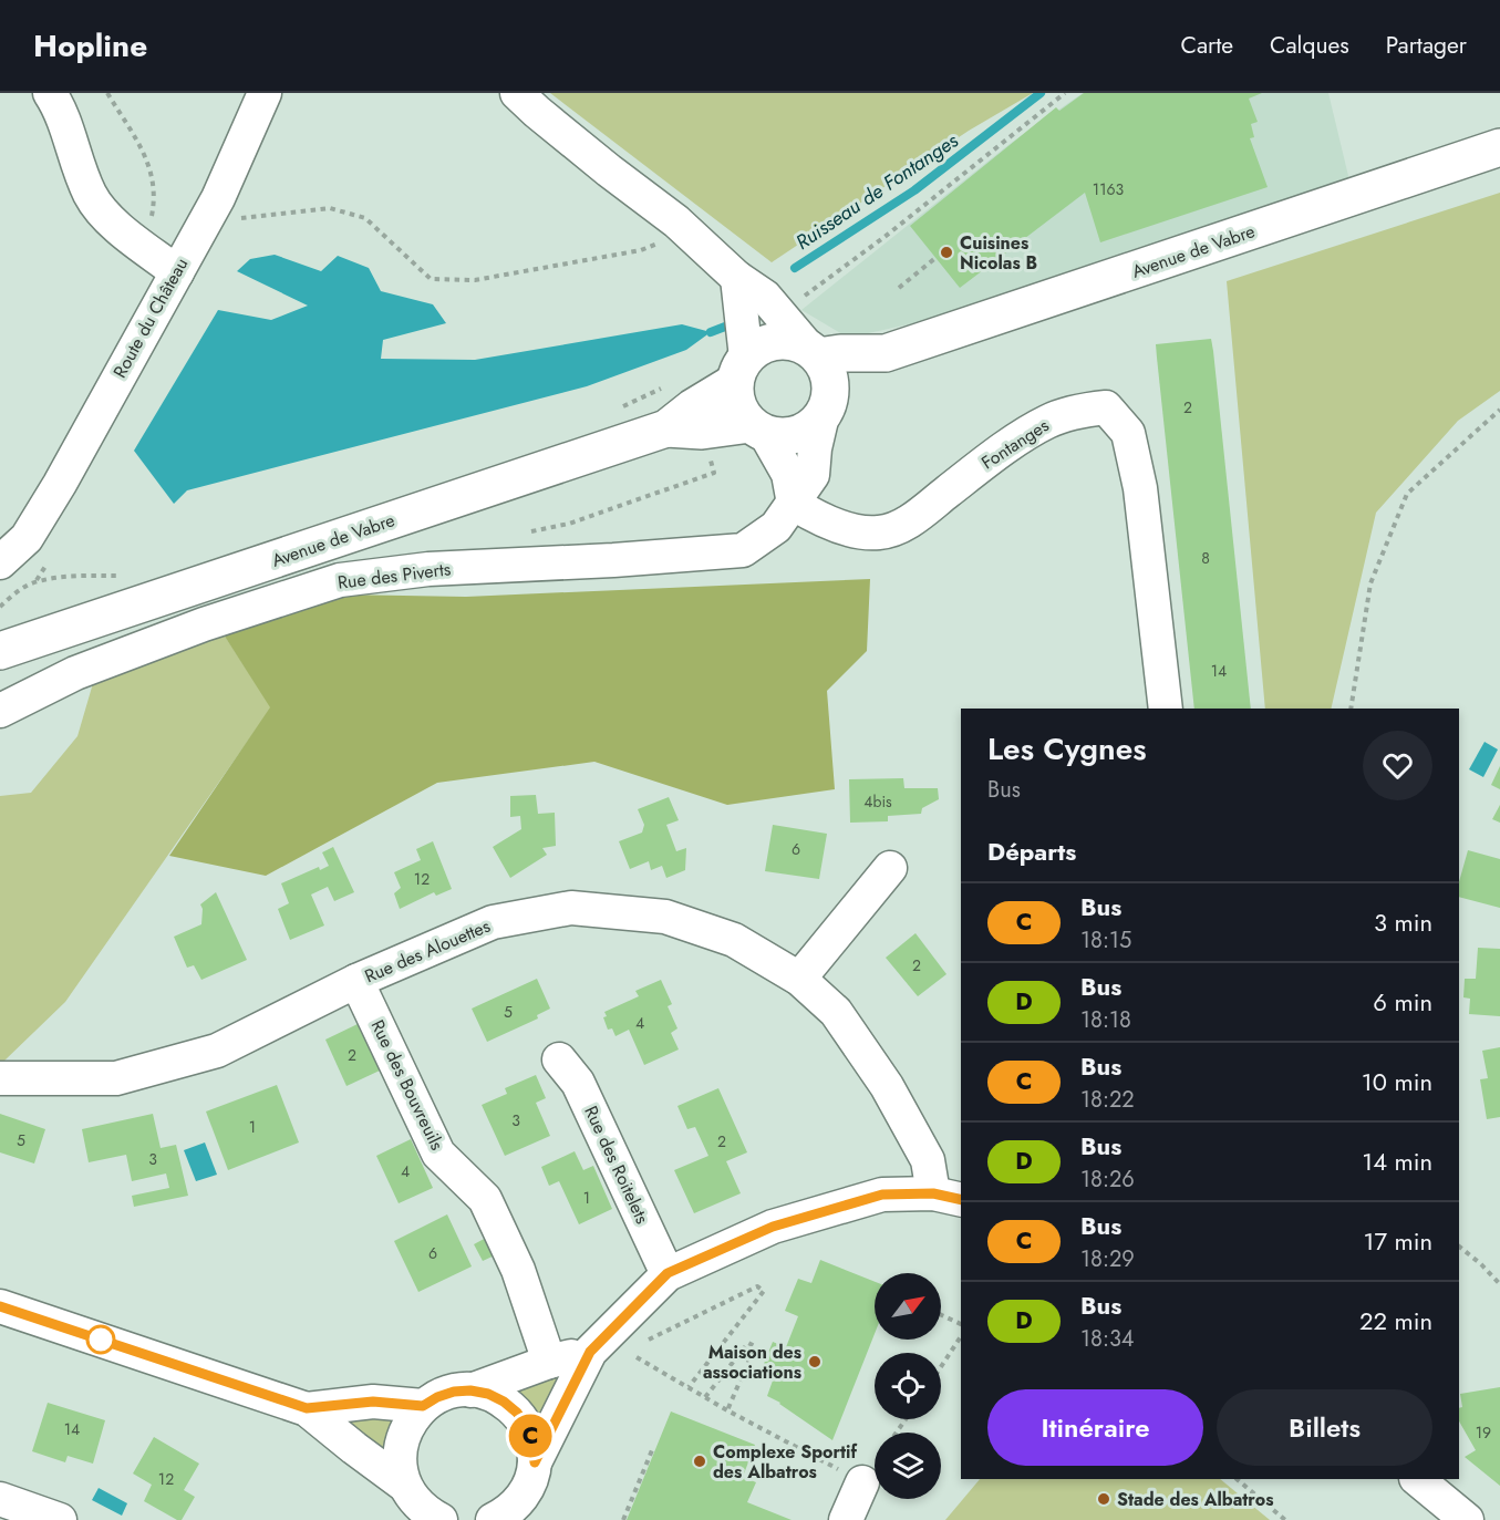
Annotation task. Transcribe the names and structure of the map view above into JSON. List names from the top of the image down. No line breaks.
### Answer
{"streets":{"main road":["Avenue de Vabre"],"street":["Route du Château","Fontanges","Rue des Piverts","Rue des Alouettes","Rue des Bouvreuils","Rue des Roitelets"]},"crossings":[["Avenue de Vabre","Rue des Piverts"],["Fontanges","Rue des Piverts"],["Rue des Alouettes","Rue des Bouvreuils"]],"water":["Ruisseau de Fontanges"],"places":["Cuisines Nicolas B","Maison des associations","Complexe Sportif des Albatros","Stade des Albatros"],"lines":["bus line C"],"house_numbers":["1163","2","8","14","4bis","6","12","2","5","4","2","3","1","5","2","3","4","1","6","14","19","12"],"north":"top right","page":{"header":"Hopline","nav":["Carte","Calques","Partager"],"on_map":"C","heading":[["Les Cygnes","Bus"],"Départs"],"list":[{"mark":"C","name":"Bus","note":"18:15","value":"3 min"},{"mark":"D","name":"Bus","note":"18:18","value":"6 min"},{"mark":"C","name":"Bus","note":"18:22","value":"10 min"},{"mark":"D","name":"Bus","note":"18:26","value":"14 min"},{"mark":"C","name":"Bus","note":"18:29","value":"17 min"},{"mark":"D","name":"Bus","note":"18:34","value":"22 min"}],"buttons":["Itinéraire","Billets"]}}
